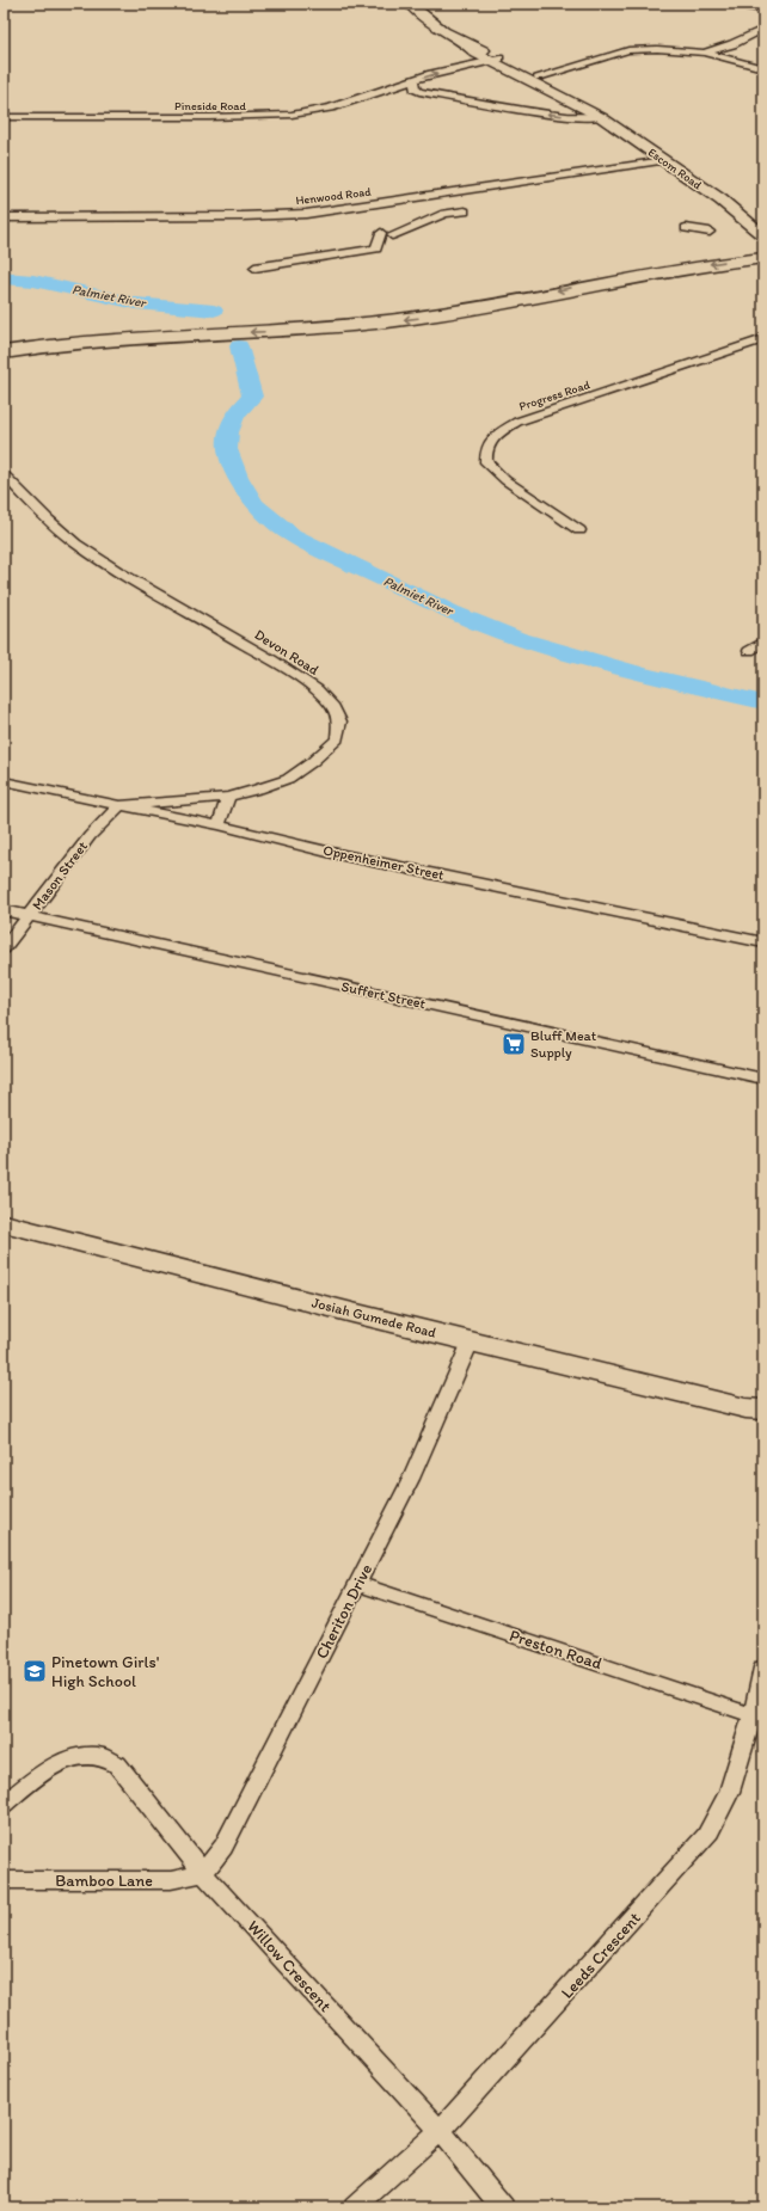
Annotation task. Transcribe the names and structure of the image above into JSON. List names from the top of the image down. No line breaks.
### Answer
{"streets":{"main road":["Josiah Gumede Road"],"street":["Pineside Road","Escom Road","Henwood Road","Progress Road","Devon Road","Oppenheimer Street","Mason Street","Suffert Street","Cheriton Drive","Preston Road","Bamboo Lane","Leeds Crescent","Willow Crescent"]},"crossings":[["Pineside Road","Escom Road"],["Escom Road","Henwood Road"],["Devon Road","Oppenheimer Street"],["Devon Road","Mason Street"],["Oppenheimer Street","Mason Street"],["Mason Street","Suffert Street"],["Josiah Gumede Road","Cheriton Drive"],["Cheriton Drive","Preston Road"],["Cheriton Drive","Bamboo Lane"],["Cheriton Drive","Willow Crescent"],["Preston Road","Leeds Crescent"],["Bamboo Lane","Willow Crescent"],["Leeds Crescent","Willow Crescent"]],"water":["Palmiet River"],"places":{"supermarket":["Bluff Meat Supply"],"school or university":["Pinetown Girls' High School"]}}
